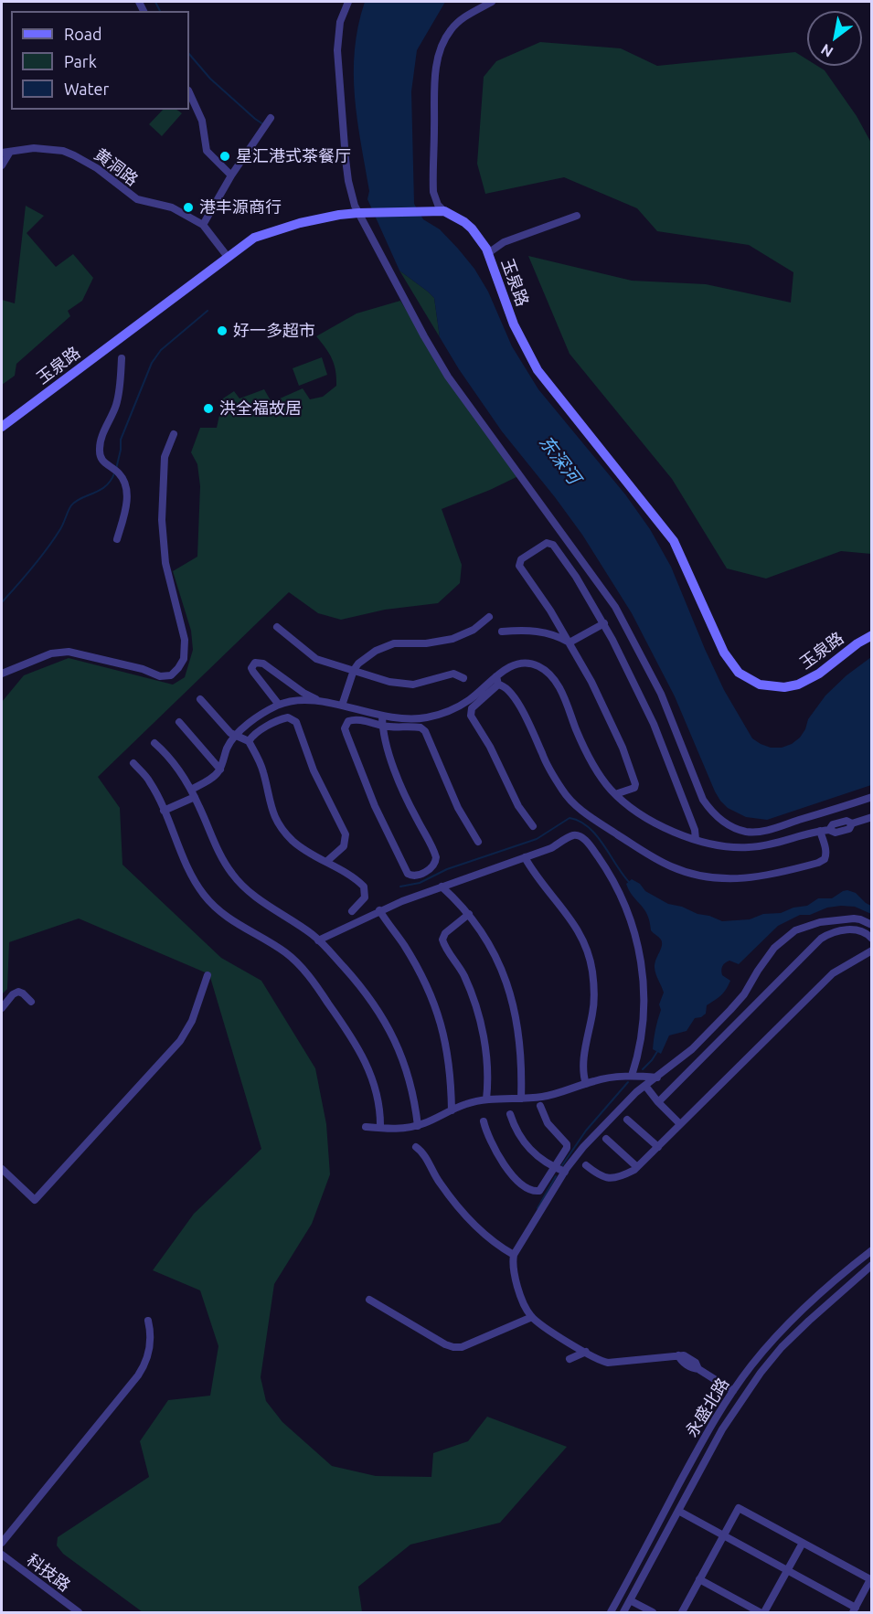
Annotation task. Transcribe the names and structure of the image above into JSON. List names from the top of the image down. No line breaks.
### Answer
{"streets":{"street":["黄洞路","玉泉路","永盛北路","科技路"]},"crossings":[["黄洞路","玉泉路"]],"water":["东深河"],"places":["星汇港式茶餐厅","港丰源商行","好一多超市","洪全福故居"],"legend":["Road","Park","Water"],"north":"bottom left"}
